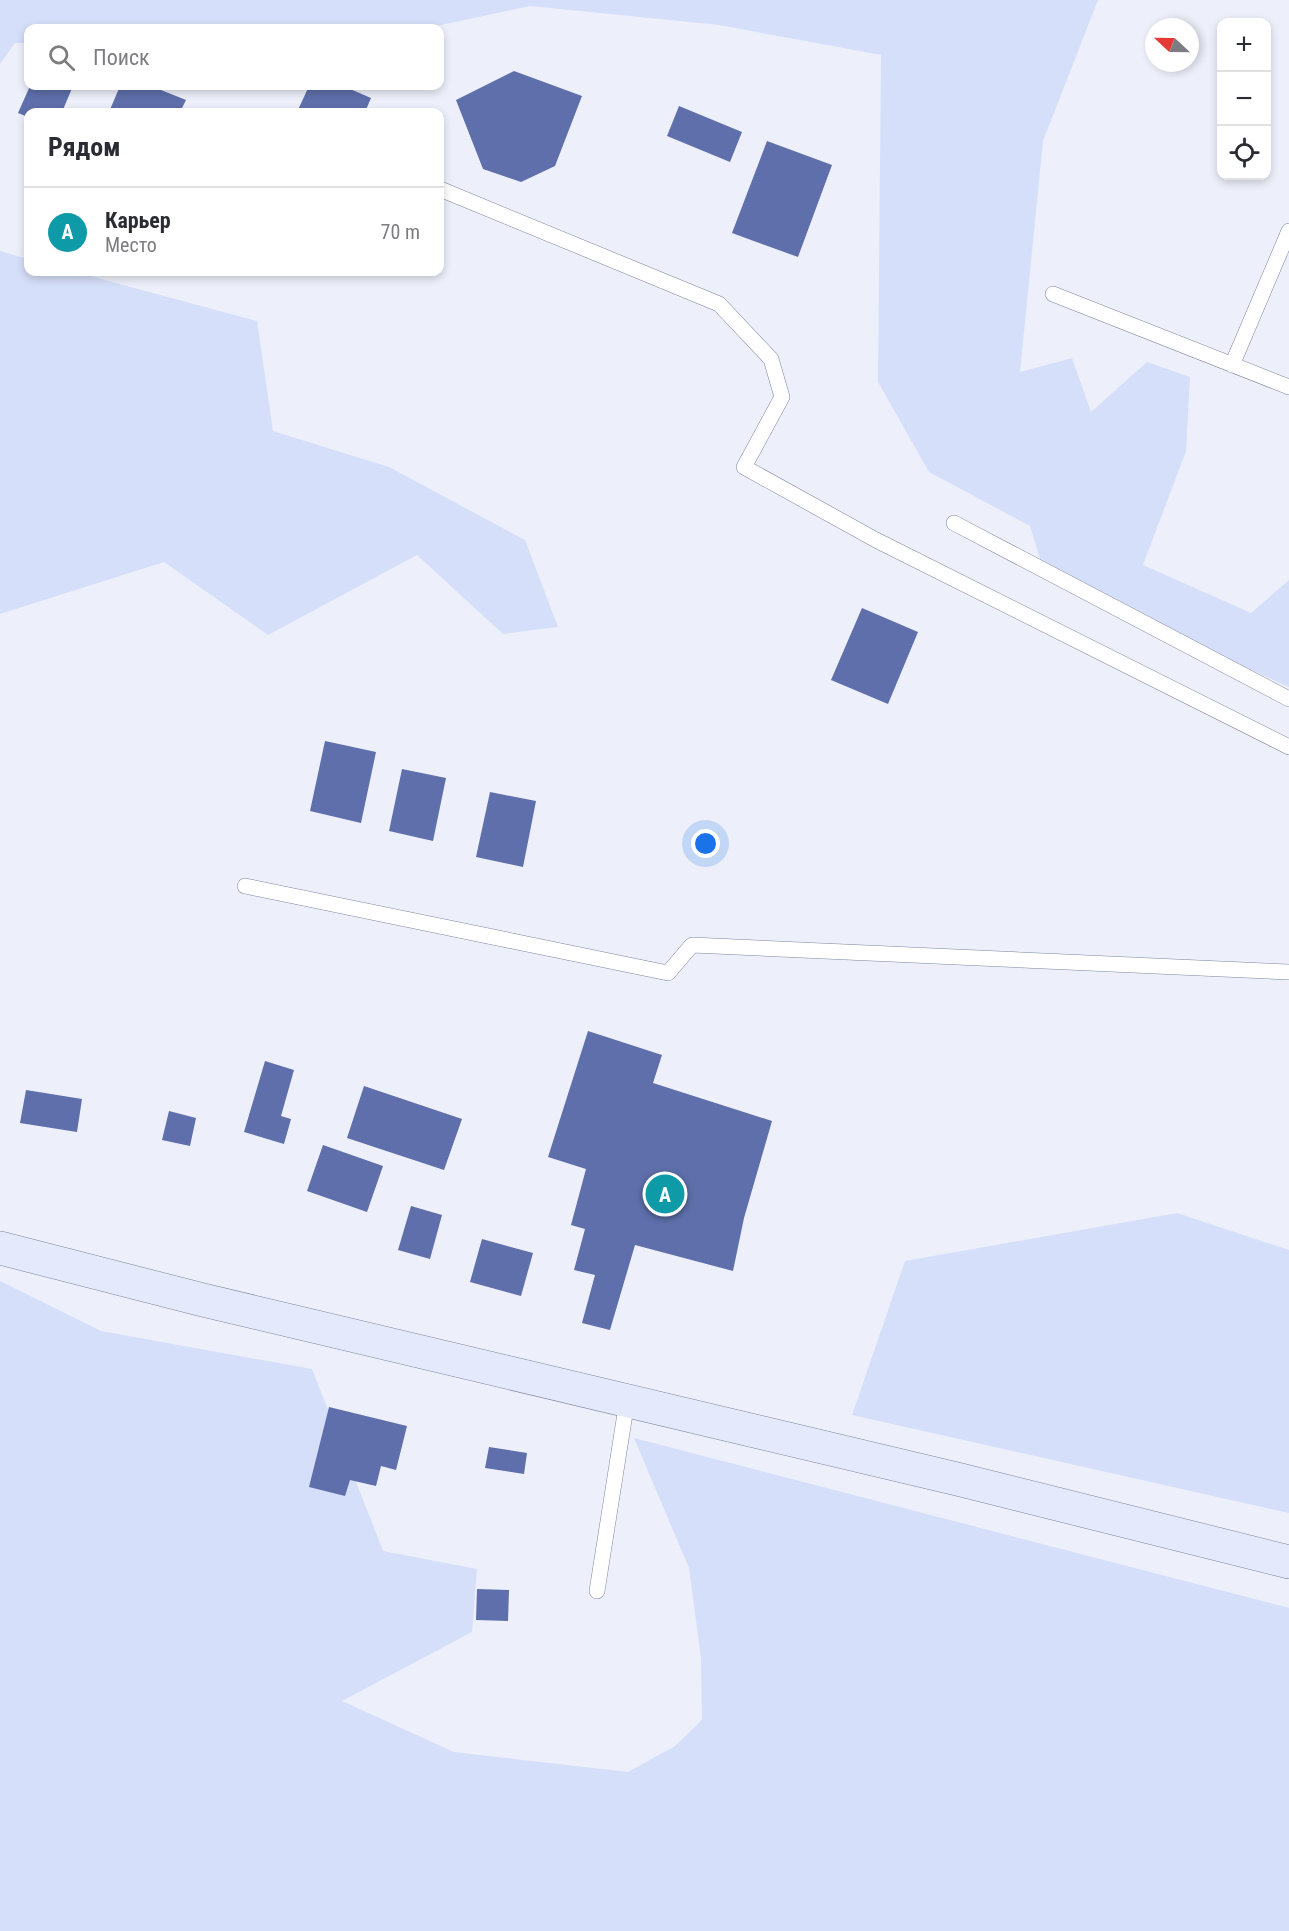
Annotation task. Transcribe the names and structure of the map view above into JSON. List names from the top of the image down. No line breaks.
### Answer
{"north":"left","page":{"map_buttons":["+","−"],"search":"Поиск","heading":"Рядом","list":[{"mark":"A","name":"Карьер","note":"Место","value":"70 m"}],"pins":"A"}}
